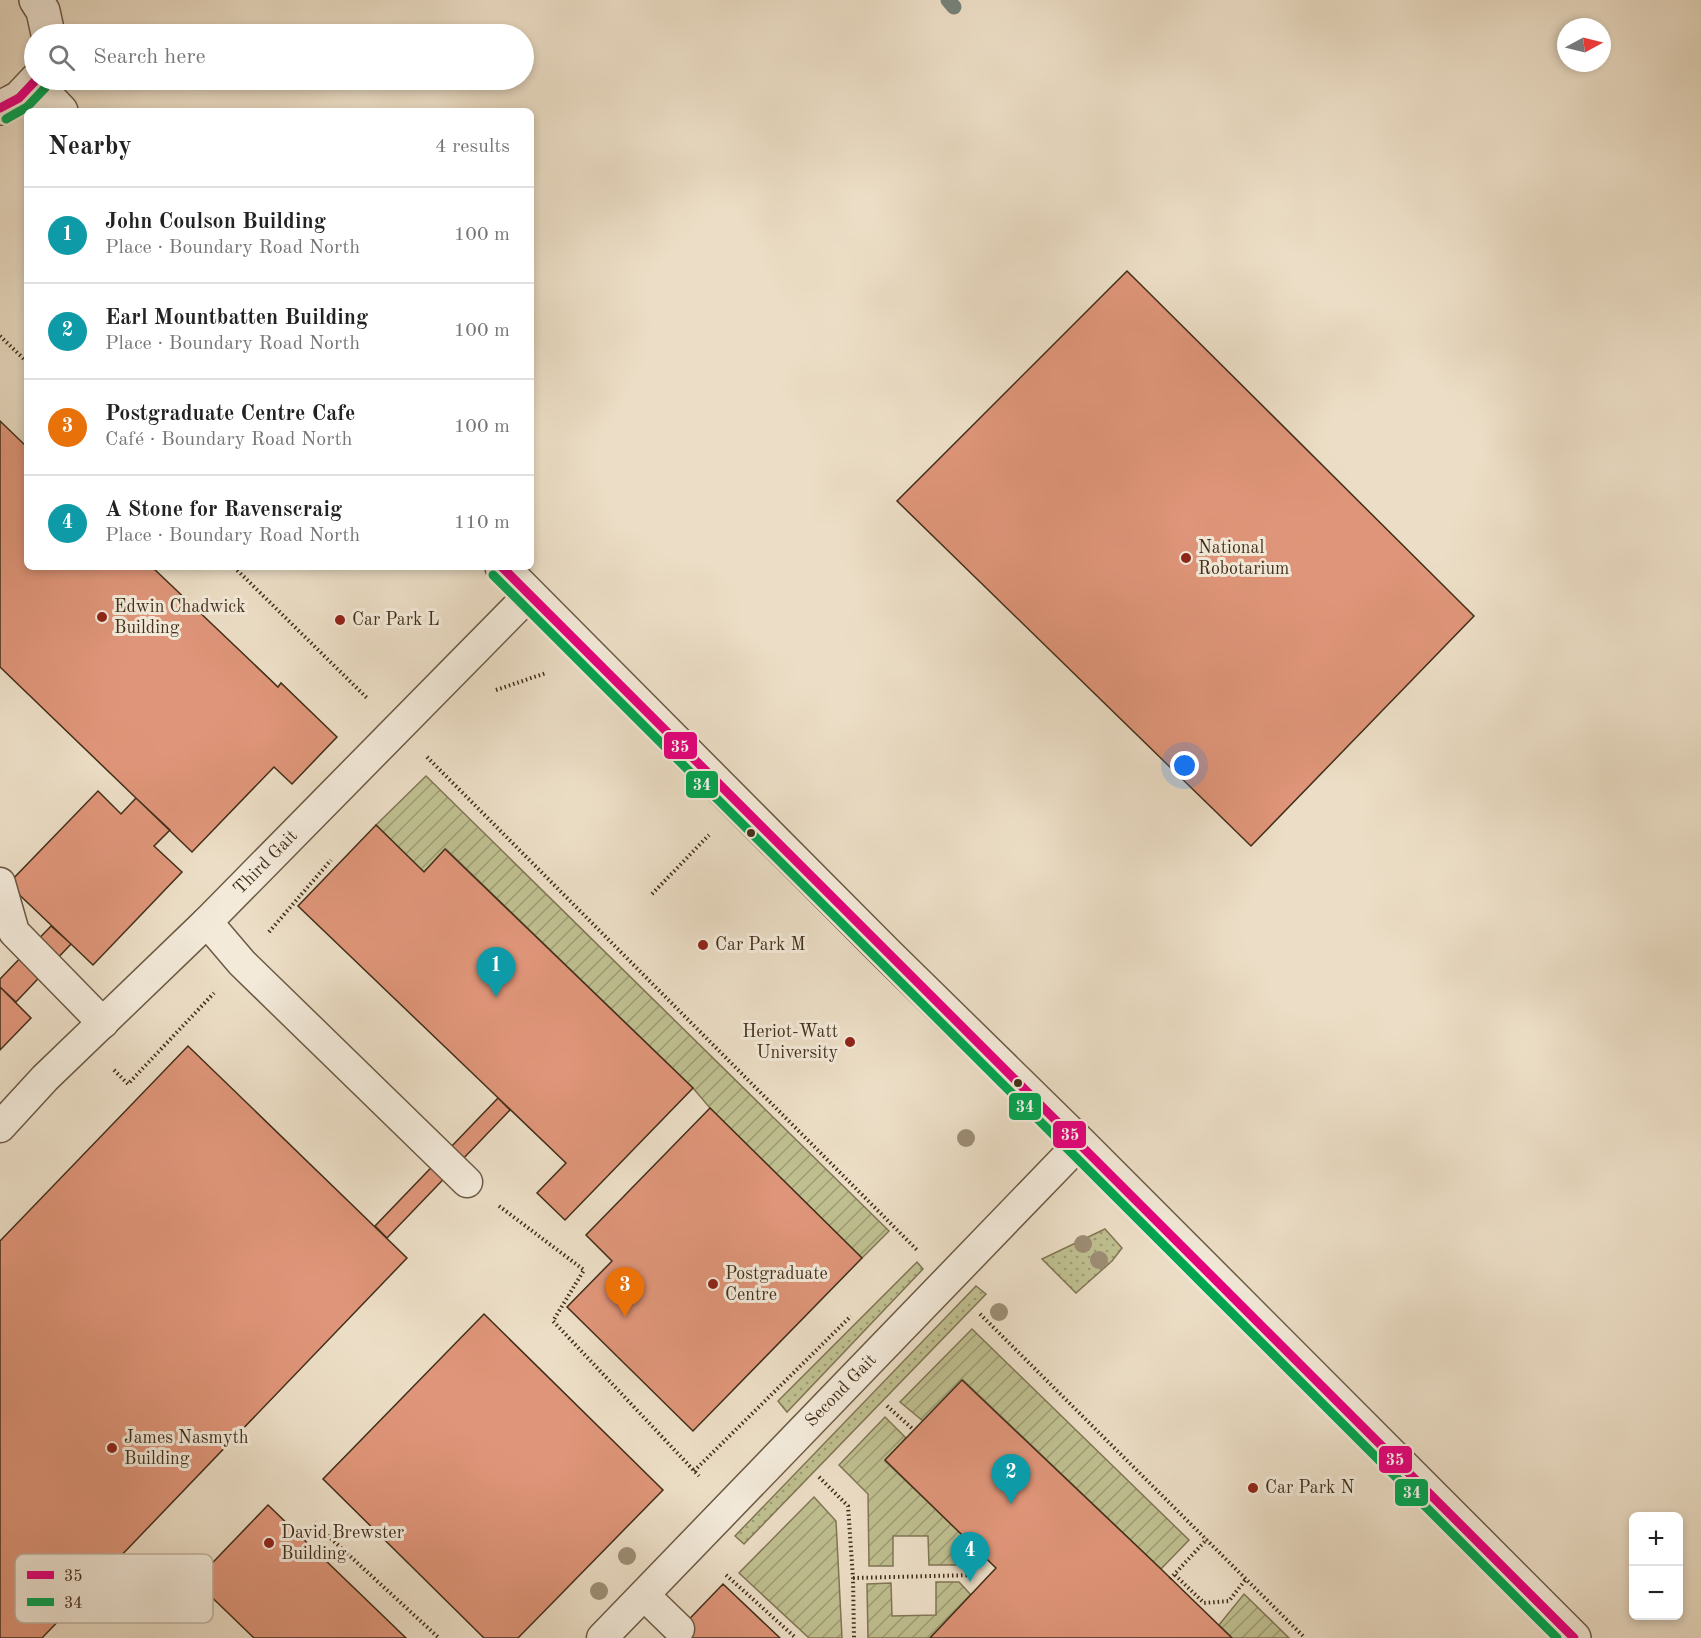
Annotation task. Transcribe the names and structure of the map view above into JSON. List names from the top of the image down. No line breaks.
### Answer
{"streets":{"lane":["Third Gait","Second Gait"]},"places":["National Robotarium","Edwin Chadwick Building","Car Park L","Car Park M","Heriot-Watt University","Postgraduate Centre","James Nasmyth Building","Car Park N","David Brewster Building"],"lines":["transit line 35","transit line 34"],"legend":["35","34"],"north":"right","page":{"search":"Search here","heading":["Nearby","4 results"],"list":[{"mark":"1","name":"John Coulson Building","note":"Place · Boundary Road North","value":"100 m"},{"mark":"2","name":"Earl Mountbatten Building","note":"Place · Boundary Road North","value":"100 m"},{"mark":"3","name":"Postgraduate Centre Cafe","note":"Café · Boundary Road North","value":"100 m"},{"mark":"4","name":"A Stone for Ravenscraig","note":"Place · Boundary Road North","value":"110 m"}],"pins":["1","3","2","4"],"map_buttons":["+","−"]}}
